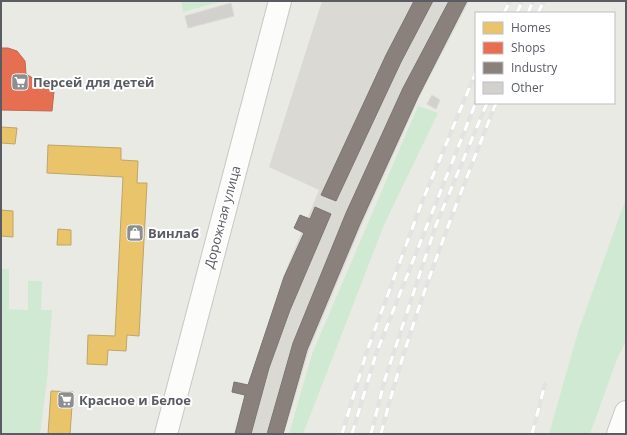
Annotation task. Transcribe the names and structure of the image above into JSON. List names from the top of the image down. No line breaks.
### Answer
{"streets":{"main road":["Дорожная улица"]},"places":{"supermarket":["Персей для детей","Красное и Белое"],"shop":["Винлаб"]},"legend":["Homes","Shops","Industry","Other"]}
